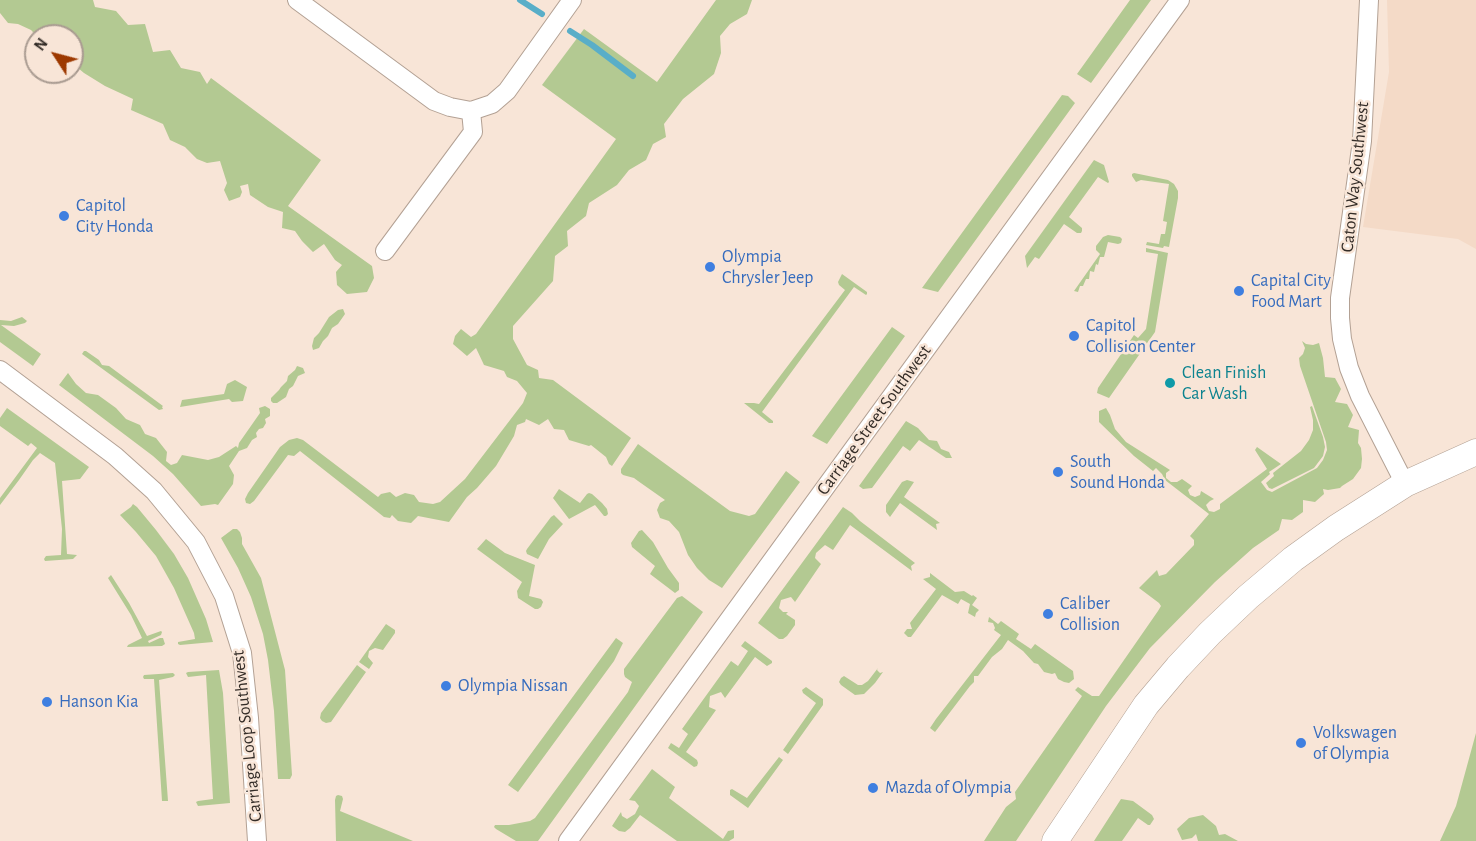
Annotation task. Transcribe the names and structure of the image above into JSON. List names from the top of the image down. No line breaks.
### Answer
{"streets":{"street":["Caton Way Southwest","Carriage Street Southwest","Carriage Loop Southwest"]},"places":["Capitol City Honda","Olympia Chrysler Jeep","Capital City Food Mart","Capitol Collision Center","Clean Finish Car Wash","South Sound Honda","Caliber Collision","Olympia Nissan","Hanson Kia","Volkswagen of Olympia","Mazda of Olympia"],"north":"top left"}
